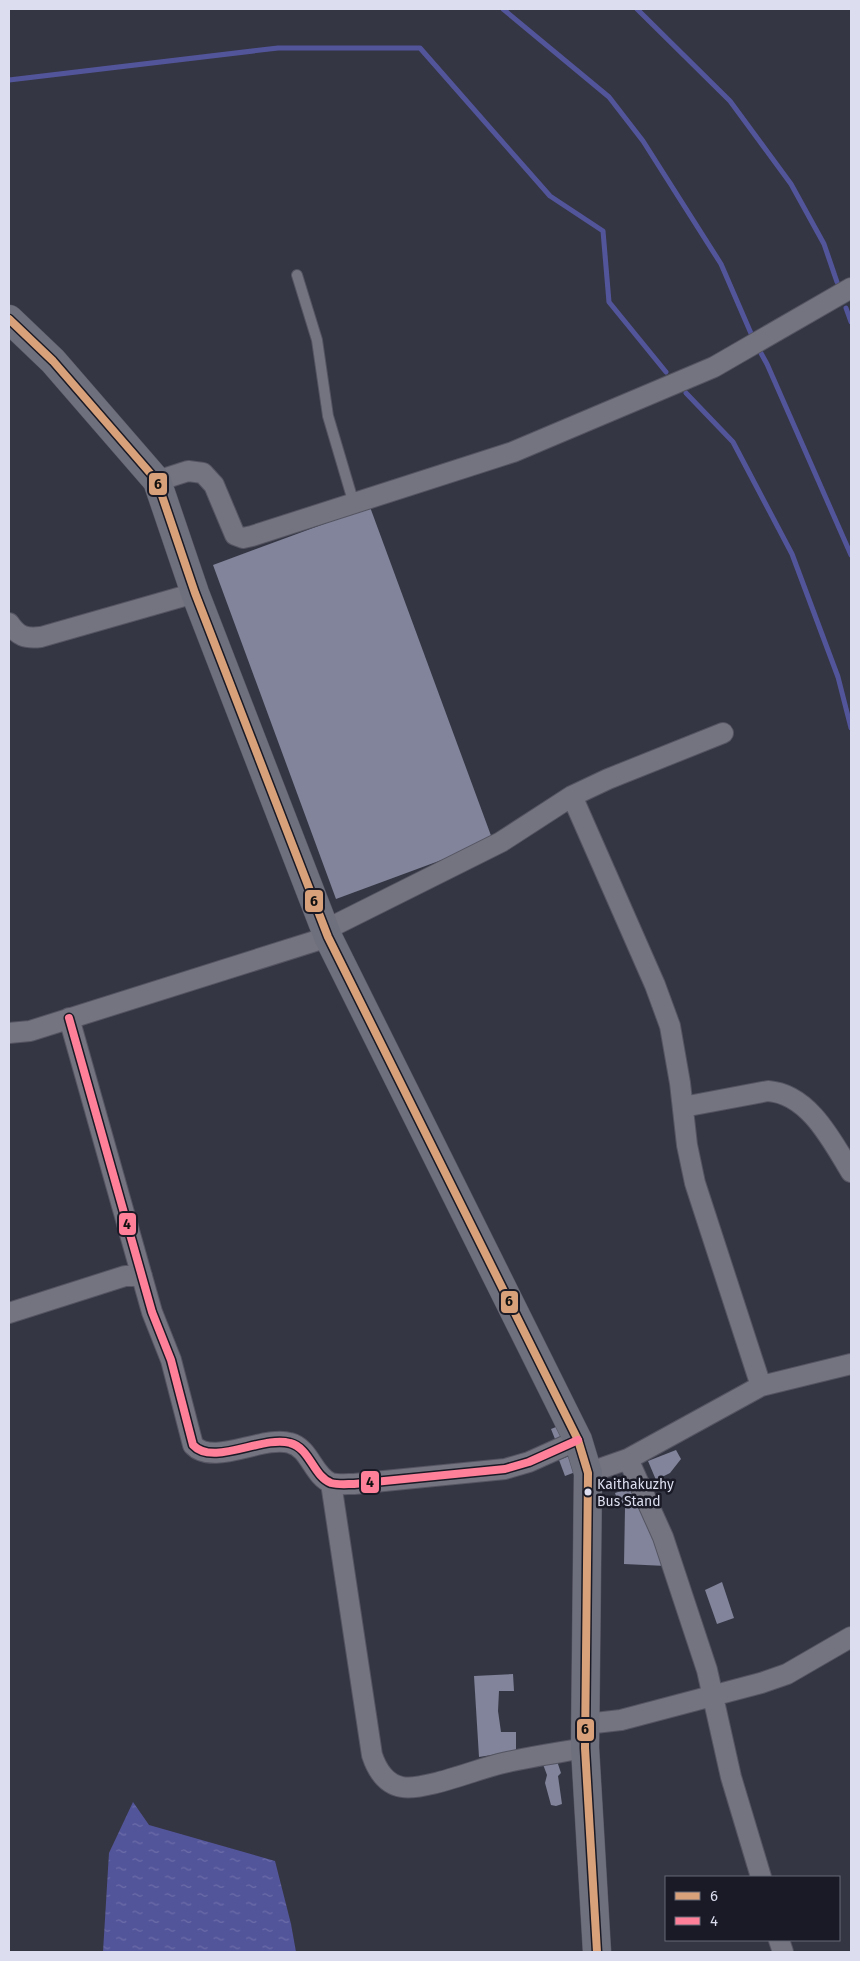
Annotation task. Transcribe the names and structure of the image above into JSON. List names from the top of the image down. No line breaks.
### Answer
{"places":["Kaithakuzhy Bus Stand"],"lines":["transit line 6","transit line 4"],"legend":["6","4"]}
